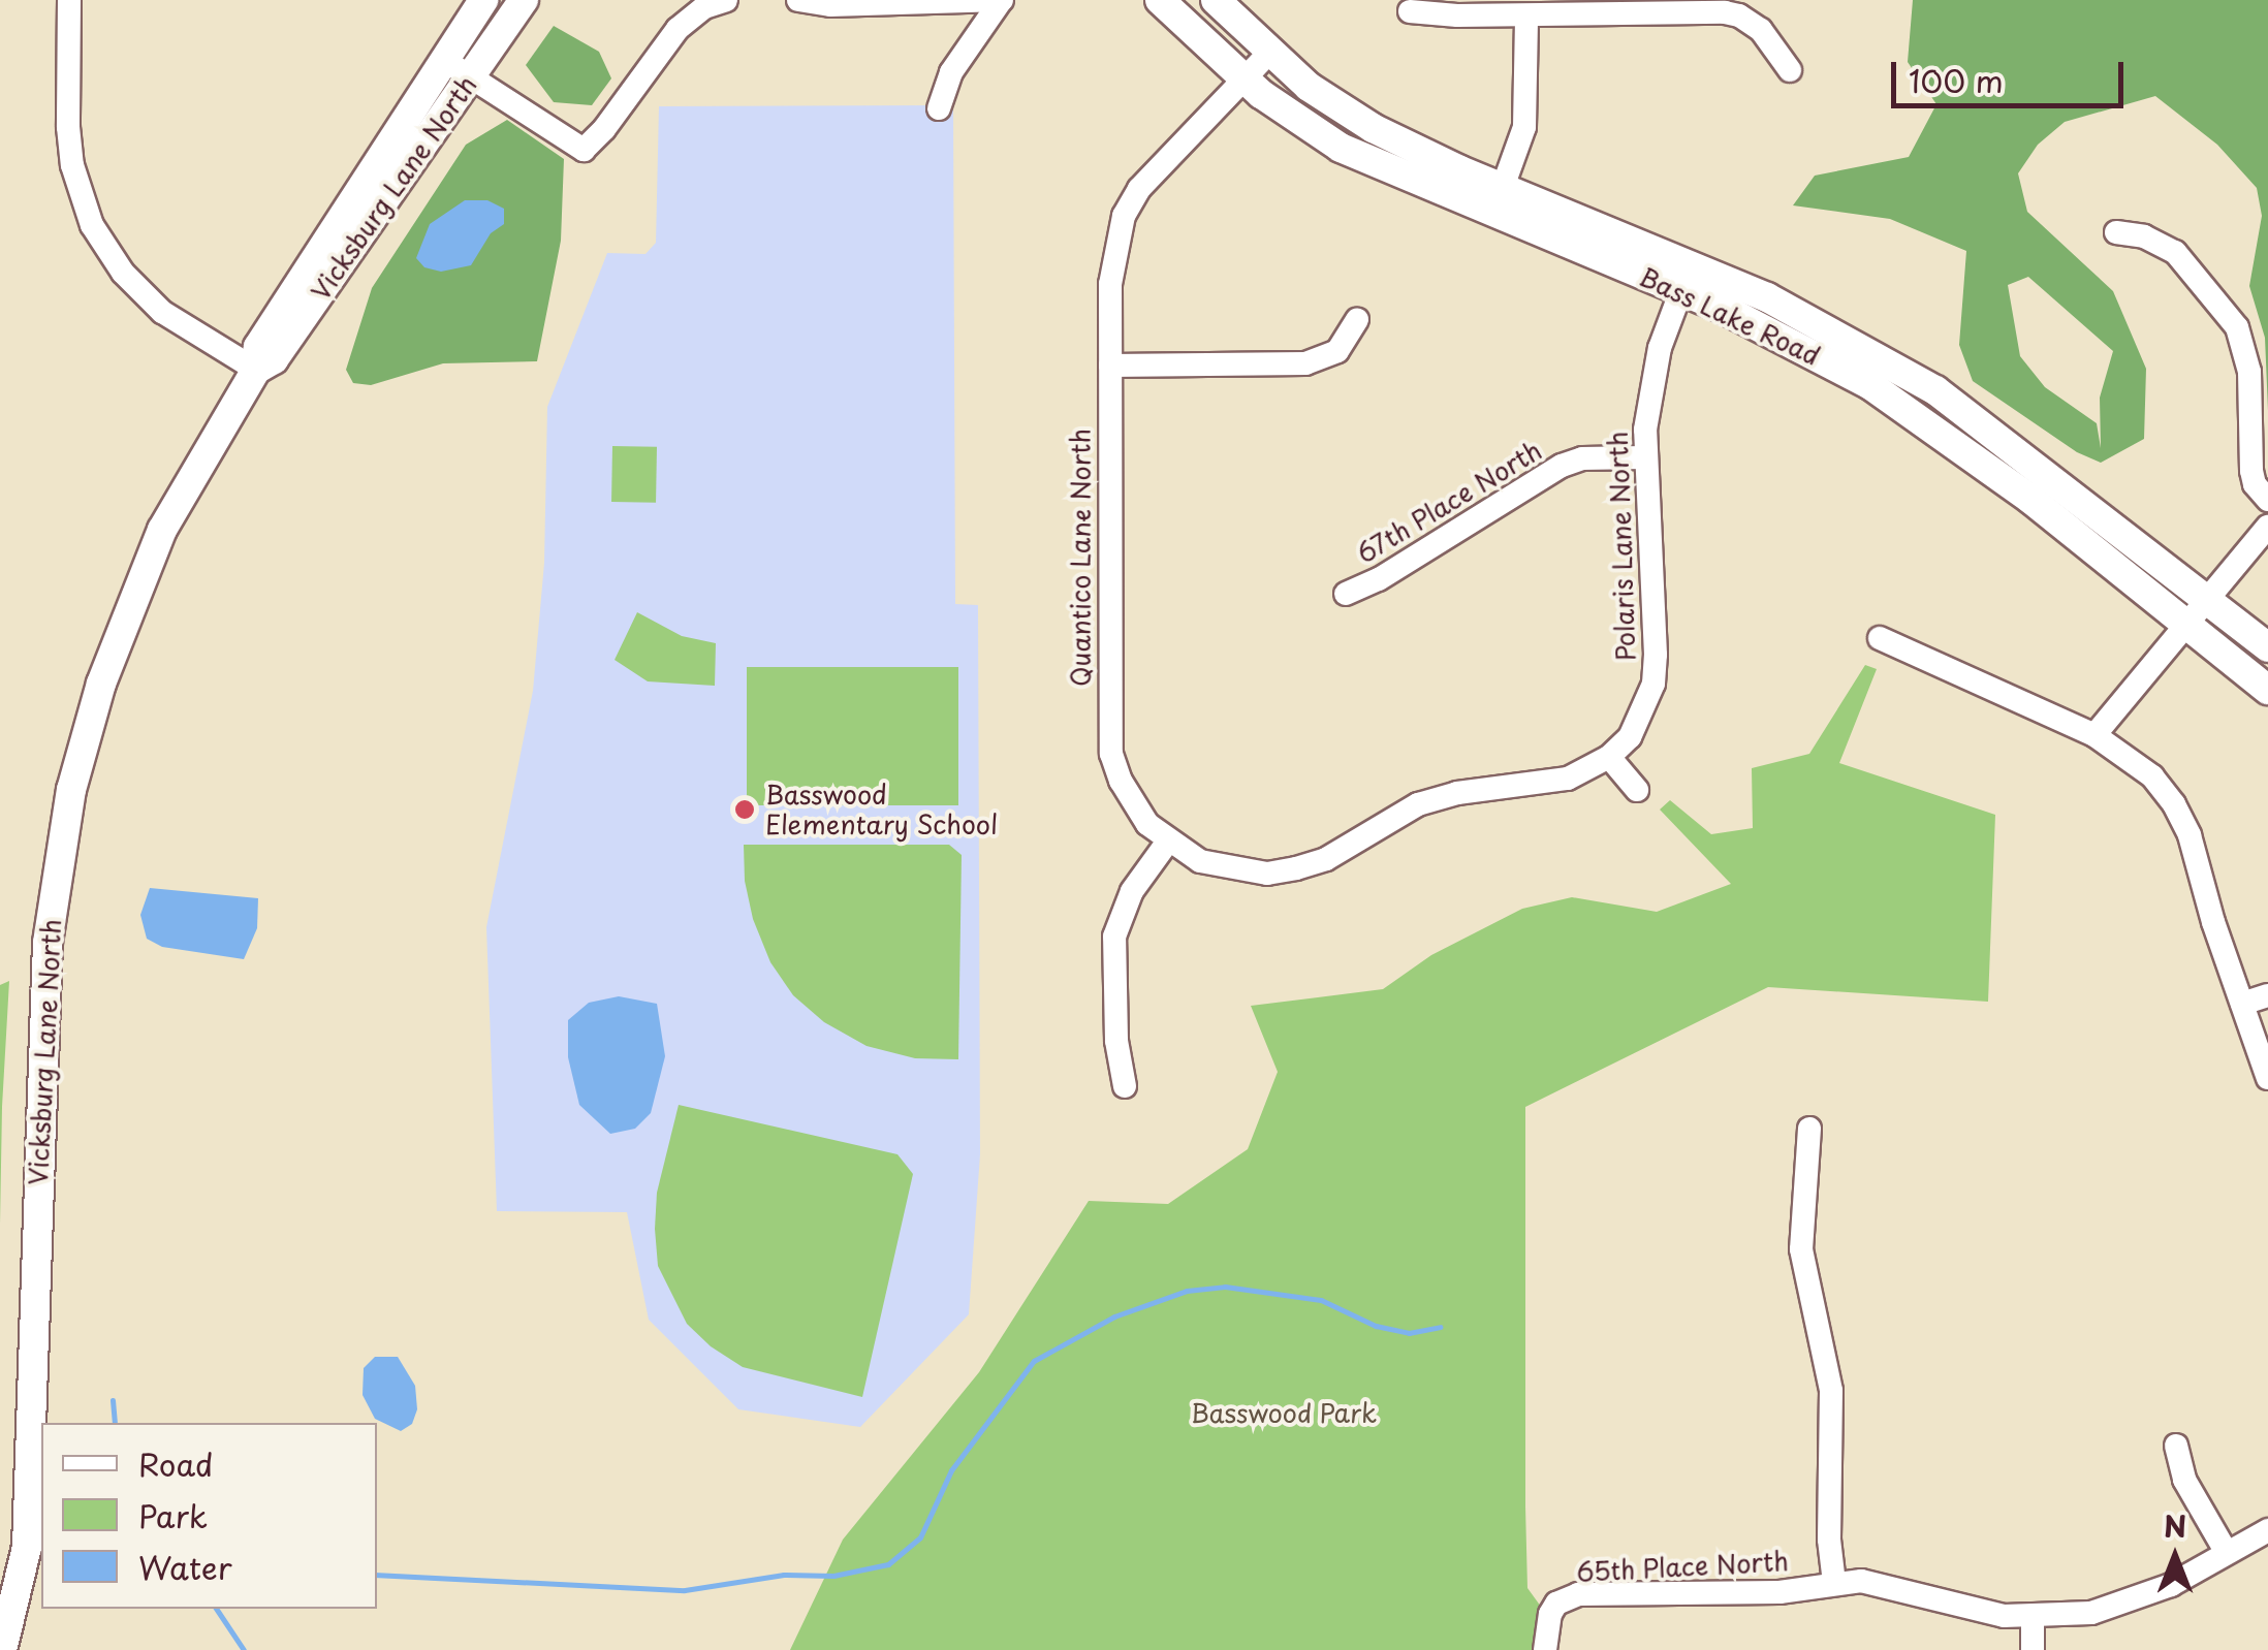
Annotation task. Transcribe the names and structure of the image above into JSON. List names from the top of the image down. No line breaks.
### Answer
{"streets":{"main road":["Vicksburg Lane North","Bass Lake Road"],"street":["67th Place North","Polaris Lane North","Quantico Lane North","65th Place North"]},"crossings":[["Bass Lake Road","Polaris Lane North"],["Bass Lake Road","Quantico Lane North"],["67th Place North","Polaris Lane North"]],"parks":["Basswood Park"],"places":["Basswood Elementary School"],"legend":["Road","Park","Water"],"scale_bar":"100 m","north":"top"}
